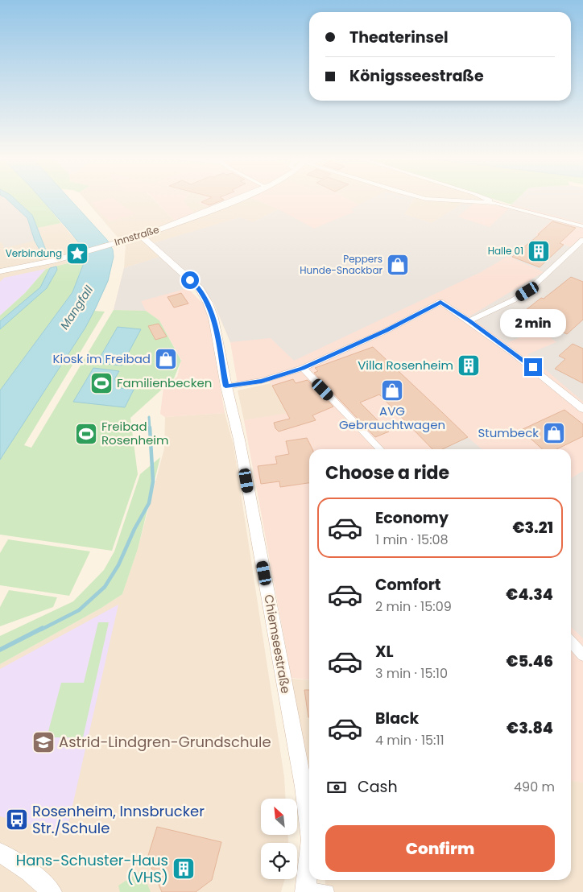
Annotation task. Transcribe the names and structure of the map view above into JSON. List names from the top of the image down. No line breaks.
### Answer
{"streets":{"main road":["Innstraße","Chiemseestraße"]},"crossings":[["Innstraße","Chiemseestraße"]],"water":["Mangfall"],"places":{"building":["Halle 01","Villa Rosenheim","Hans-Schuster-Haus (VHS)"],"place":["Verbindung"],"shop":["Peppers Hunde-Snackbar","Kiosk im Freibad","AVG Gebrauchtwagen","Stumbeck"],"sports":["Familienbecken","Freibad Rosenheim"],"school or university":["Astrid-Lindgren-Grundschule"],"bus stop":["Rosenheim, Innsbrucker Str./Schule"]},"north":"top left","page":{"banner":["Theaterinsel","Königsseestraße"],"bubble":"2 min","heading":"Choose a ride","list":[{"name":"Economy","note":"1 min · 15:08","value":"€3.21"},{"name":"Comfort","note":"2 min · 15:09","value":"€4.34"},{"name":"XL","note":"3 min · 15:10","value":"€5.46"},{"name":"Black","note":"4 min · 15:11","value":"€3.84"}],"pay":["Cash","490 m"],"buttons":"Confirm"}}
